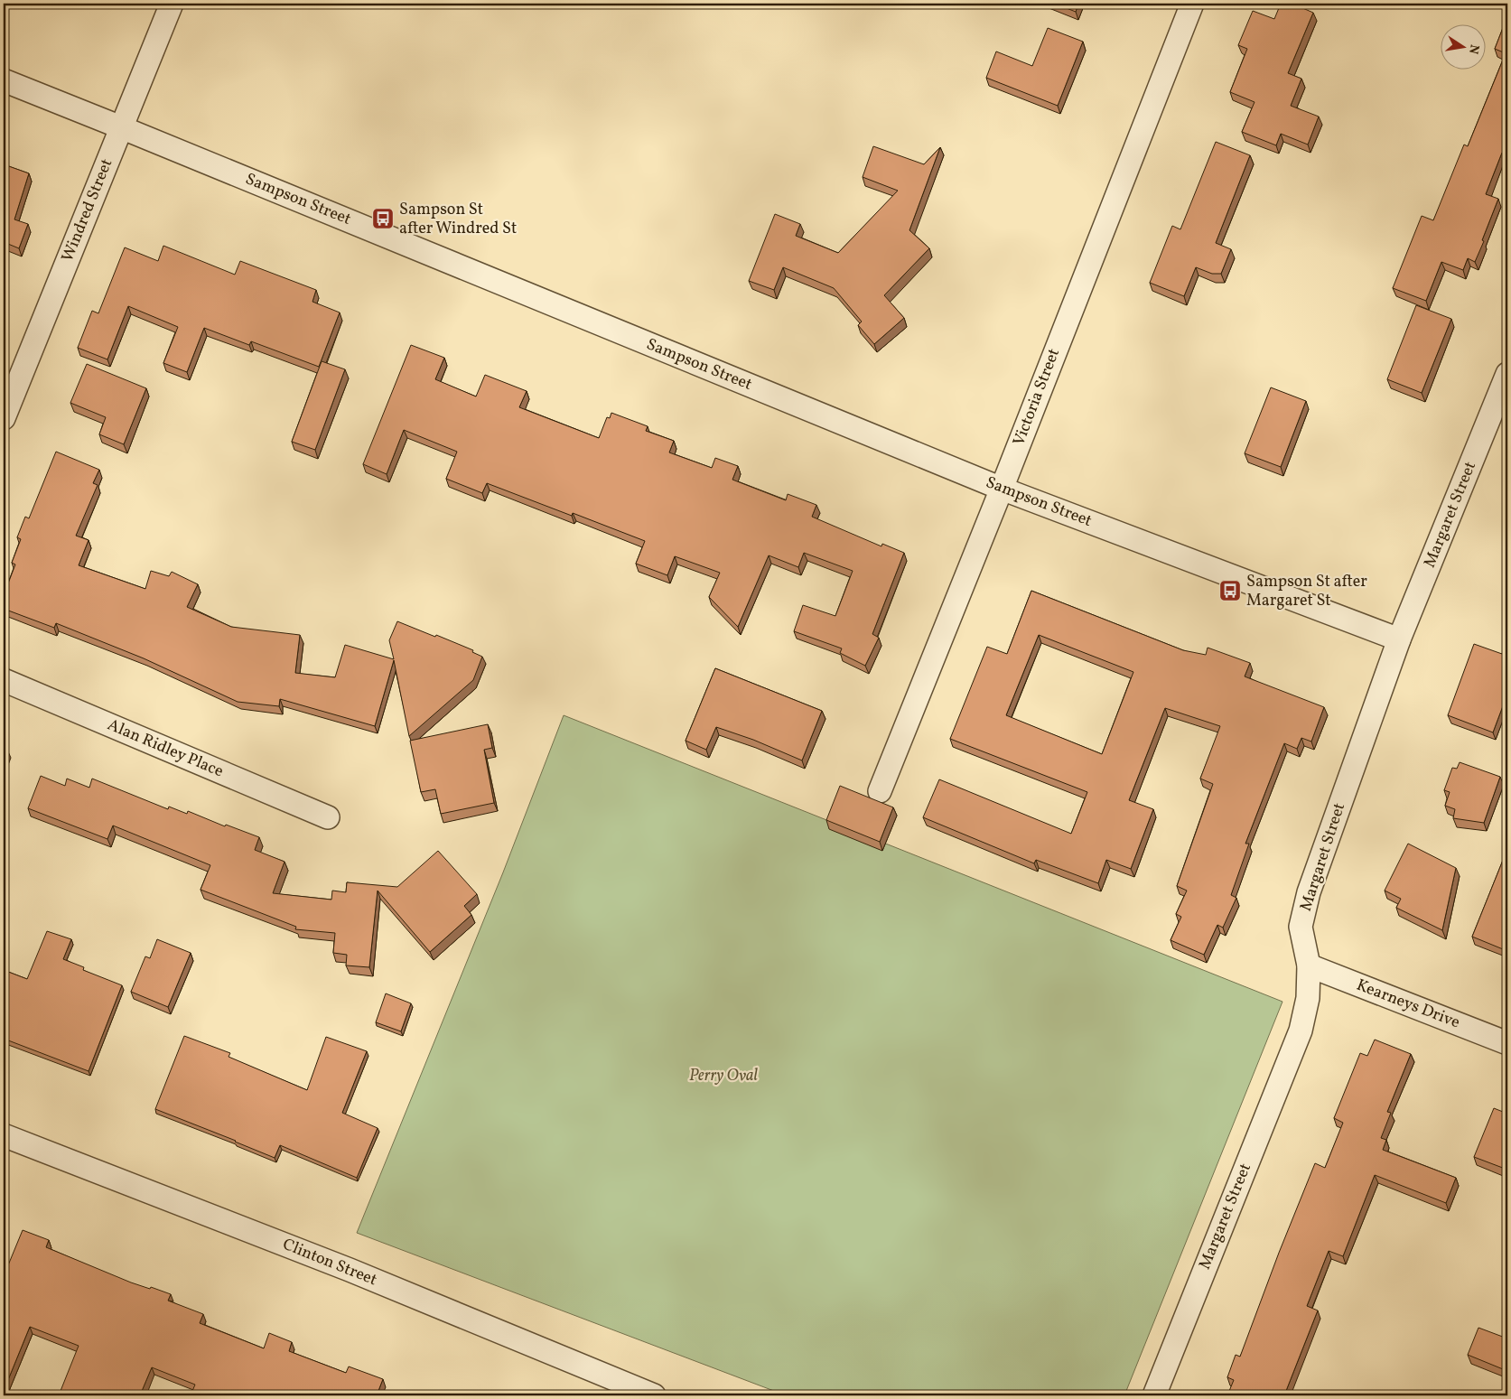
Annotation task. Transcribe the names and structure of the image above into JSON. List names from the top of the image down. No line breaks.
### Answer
{"streets":{"street":["Sampson Street","Windred Street","Victoria Street","Margaret Street","Alan Ridley Place","Kearneys Drive","Clinton Street"]},"crossings":[["Sampson Street","Windred Street"],["Sampson Street","Victoria Street"],["Sampson Street","Margaret Street"],["Margaret Street","Kearneys Drive"]],"parks":["Perry Oval"],"places":{"bus stop":["Sampson St after Windred St","Sampson St after Margaret St"]},"north":"right"}
